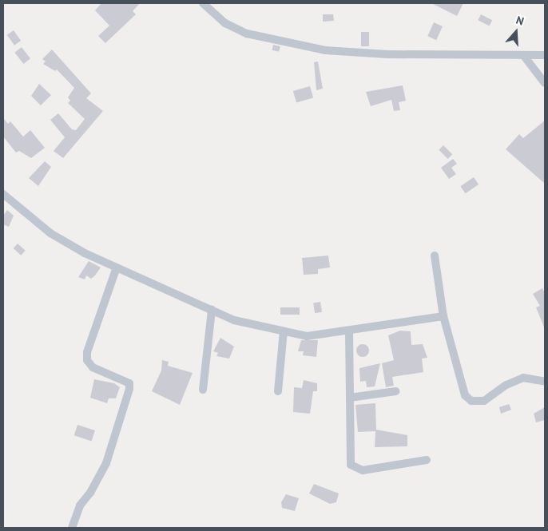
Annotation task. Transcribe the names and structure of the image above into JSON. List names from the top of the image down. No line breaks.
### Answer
{"north":"top"}
